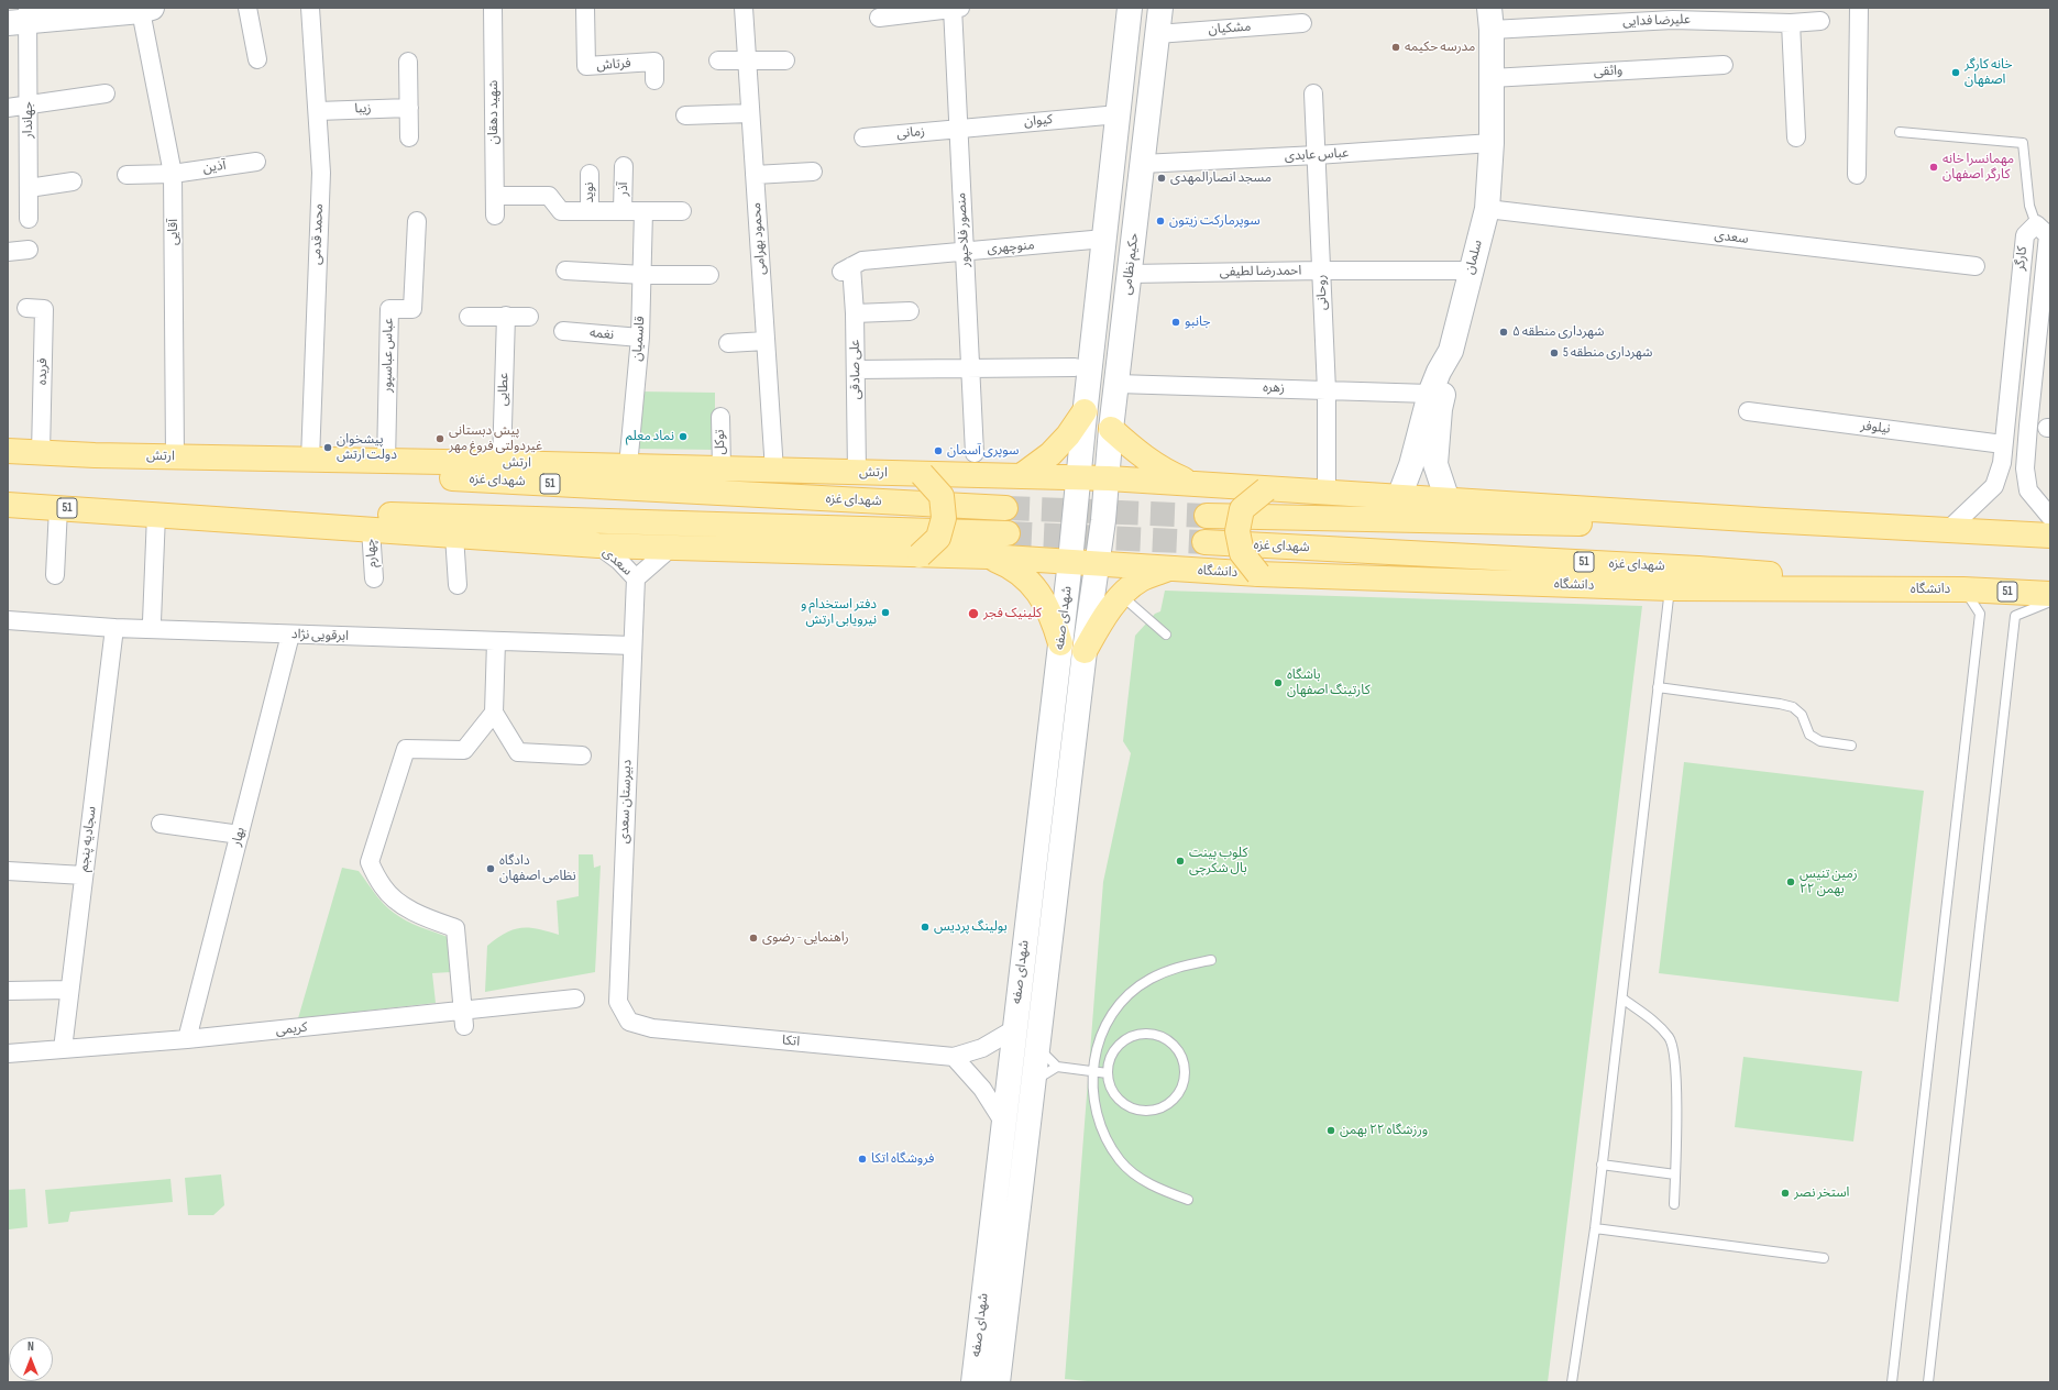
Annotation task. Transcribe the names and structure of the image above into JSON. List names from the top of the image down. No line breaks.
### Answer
{"streets":{"main road":["سلمان","حکیم نظامی","ارتش","شهدای غزه","51","دانشگاه","شهدای صفه"],"street":["علیرضا فدایی","مشکیان","فرتاش","واثقی","زیبا","شهید دهقان","جهاندار","کیوان","زمانی","عباس عابدی","آذین","آذر","نوید","منصور فلاحپور","آقایی","محمد قدمی","سعدی","محمود بهرامی","منوچهری","کارگر","احمدرضا لطیفی","روحانی","نغمه","قاسمیان","عباس عباسپور","علی صادقی","فریده","زهره","عطایی","نیلوفر","توکل","چهارم","ابرقویی نژاد","دبیرستان سعدی","بهار","سجادیه پنجم","کریمی","اتکا"]},"crossings":[["علیرضا فدایی","سلمان"],["مشکیان","حکیم نظامی"],["واثقی","سلمان"],["زیبا","محمد قدمی"],["کیوان","زمانی"],["کیوان","منصور فلاحپور"],["زمانی","منصور فلاحپور"],["عباس عابدی","سلمان"],["عباس عابدی","حکیم نظامی"],["عباس عابدی","روحانی"],["آذین","آقایی"],["منصور فلاحپور","منوچهری"],["آقایی","ارتش"],["محمد قدمی","ارتش"],["سعدی","سلمان"],["سعدی","دبیرستان سعدی"],["محمود بهرامی","ارتش"],["منوچهری","علی صادقی"],["سلمان","احمدرضا لطیفی"],["سلمان","زهره"],["کارگر","نیلوفر"],["حکیم نظامی","احمدرضا لطیفی"],["حکیم نظامی","زهره"],["حکیم نظامی","ارتش"],["حکیم نظامی","شهدای صفه"],["احمدرضا لطیفی","روحانی"],["روحانی","زهره"],["نغمه","قاسمیان"],["قاسمیان","ارتش"],["عباس عباسپور","ارتش"],["علی صادقی","ارتش"],["فریده","ارتش"],["عطایی","ارتش"],["توکل","ارتش"],["ارتش","شهدای غزه"],["ارتش","شهدای صفه"],["شهدای غزه","51"],["شهدای غزه","دانشگاه"],["دانشگاه","شهدای صفه"],["ابرقویی نژاد","دبیرستان سعدی"],["ابرقویی نژاد","بهار"],["ابرقویی نژاد","سجادیه پنجم"],["دبیرستان سعدی","اتکا"],["بهار","کریمی"],["سجادیه پنجم","کریمی"]],"places":["مدرسه حکیمه","خانه کارگر اصفهان","مهمانسرا خانه کارگر اصفهان","مسجد انصارالمهدی","سوپرمارکت زیتون","جانبو","شهرداری منطقه ۵","شهرداری منطقه 5","نماد معلم","پیش دبستانی غیردولتی فروغ مهر","پیشخوان دولت ارتش","سوپری آسمان","دفتر استخدام و نیرویابی ارتش","کلینیک فجر","باشگاه کارتینگ اصفهان","کلوب پینت بال شکرچی","دادگاه نظامی اصفهان","زمین تنیس ۲۲ بهمن","بولینگ پردیس","راهنمایی - رضوی","ورزشگاه ۲۲ بهمن","فروشگاه اتکا","استخر نصر"],"north":"top"}
